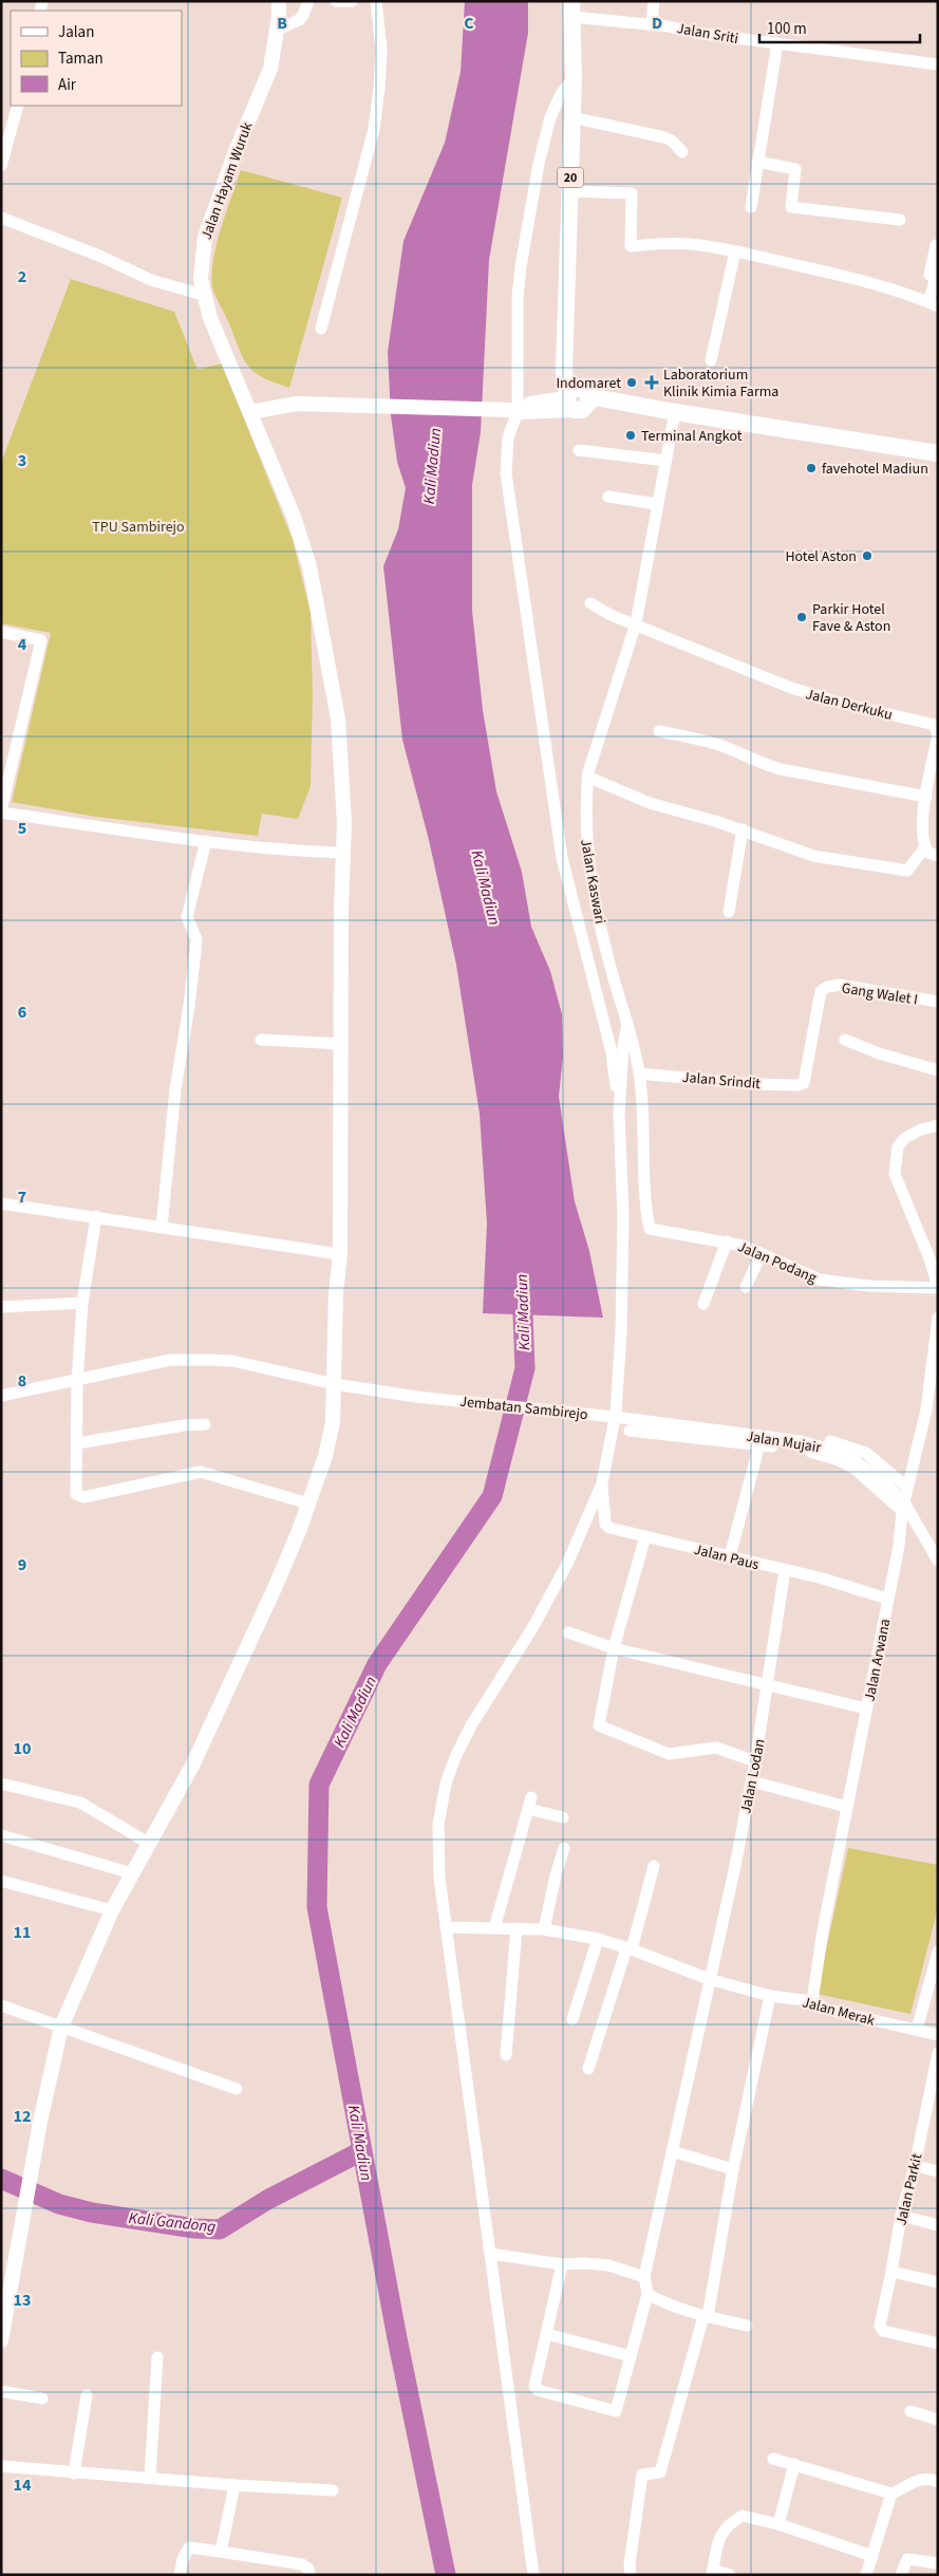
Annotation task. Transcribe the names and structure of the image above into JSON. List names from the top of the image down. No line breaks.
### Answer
{"streets":{"highway":["20"],"main road":["Jalan Hayam Wuruk"],"street":["Jalan Sriti","Jalan Derkuku","Jalan Kaswari","Gang Walet I","Jalan Srindit","Jalan Podang","Jembatan Sambirejo","Jalan Mujair","Jalan Paus","Jalan Arwana","Jalan Lodan","Jalan Merak","Jalan Parkit"]},"crossings":[["Jalan Sriti","20"],["Jalan Hayam Wuruk","Jembatan Sambirejo"],["Jalan Derkuku","Jalan Kaswari"],["Jalan Kaswari","Jalan Srindit"],["Jalan Kaswari","Jalan Podang"],["Gang Walet I","Jalan Srindit"],["Jembatan Sambirejo","Jalan Mujair"],["Jalan Mujair","Jalan Arwana"],["Jalan Paus","Jalan Arwana"],["Jalan Paus","Jalan Lodan"],["Jalan Arwana","Jalan Merak"],["Jalan Lodan","Jalan Merak"]],"water":["Kali Madiun","Kali Gandong"],"parks":["TPU Sambirejo"],"places":{"other":["Indomaret","Terminal Angkot","favehotel Madiun","Hotel Aston","Parkir Hotel Fave & Aston"],"health":["Laboratorium Klinik Kimia Farma"]},"legend":["Jalan","Taman","Air"],"scale_bar":"100 m","grid":{"columns":["B","C","D"],"rows":["2","3","4","5","6","7","8","9","10","11","12","13","14"]}}
